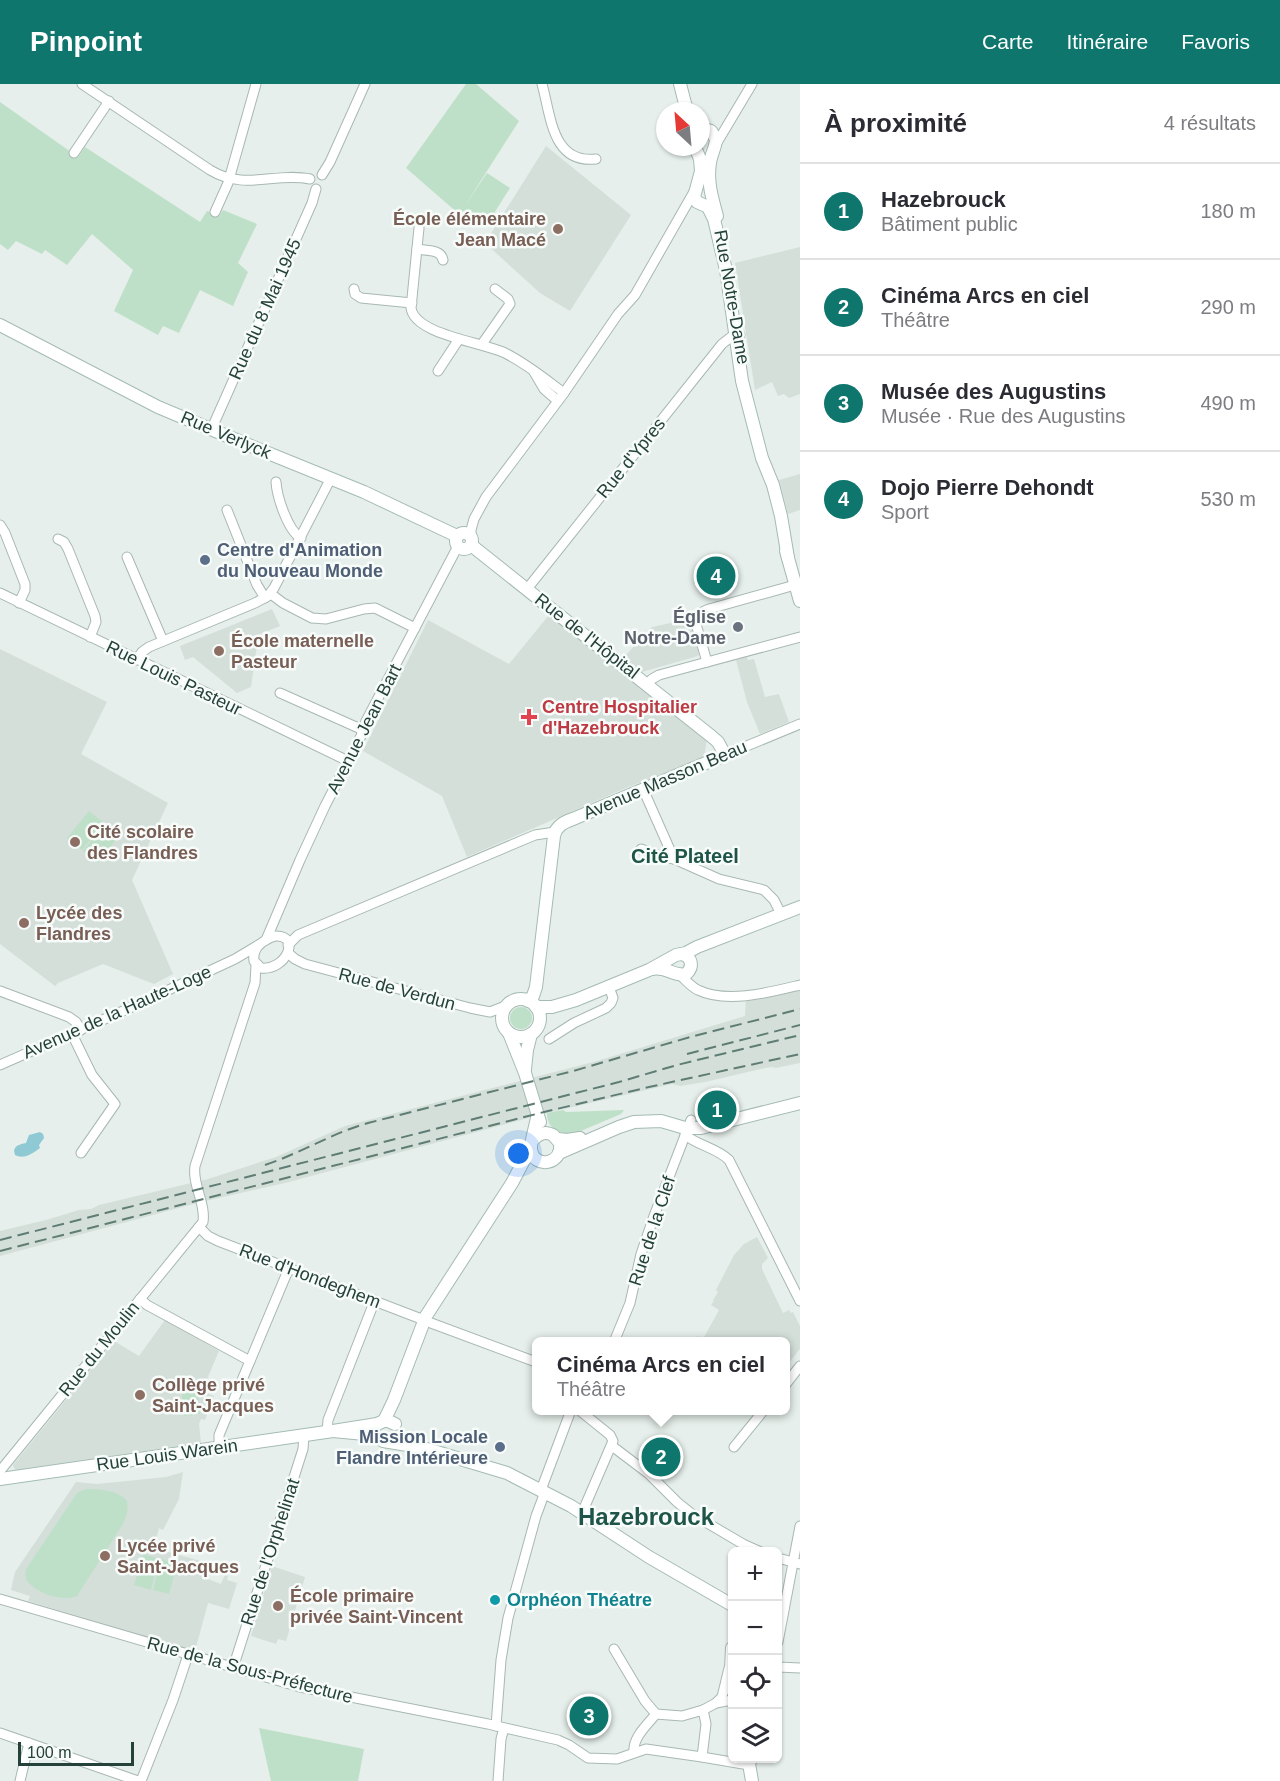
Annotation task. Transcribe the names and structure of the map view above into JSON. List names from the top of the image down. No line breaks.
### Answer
{"streets":{"main road":["Rue Notre-Dame","Rue Verlyck","Rue de l'Hôpital","Avenue Masson Beau","Rue Louis Warein"],"street":["Rue du 8 Mai 1945","Rue d'Ypres","Rue Louis Pasteur","Avenue Jean Bart","Rue de Verdun","Avenue de la Haute-Loge","Rue de la Clef","Rue d'Hondeghem","Rue du Moulin","Rue de l'Orphelinat","Rue de la Sous-Préfecture"]},"crossings":[["Rue Notre-Dame","Rue d'Ypres"],["Rue Notre-Dame","Avenue Jean Bart"],["Rue du 8 Mai 1945","Rue Verlyck"],["Rue Verlyck","Rue de l'Hôpital"],["Rue Verlyck","Avenue Jean Bart"],["Rue d'Ypres","Rue de l'Hôpital"],["Rue de l'Hôpital","Avenue Jean Bart"],["Rue de l'Hôpital","Avenue Masson Beau"],["Rue Louis Pasteur","Avenue Jean Bart"],["Avenue Jean Bart","Avenue Masson Beau"],["Avenue Jean Bart","Rue de Verdun"],["Avenue Jean Bart","Avenue de la Haute-Loge"],["Avenue Masson Beau","Rue de Verdun"],["Avenue Masson Beau","Avenue de la Haute-Loge"],["Rue de Verdun","Avenue de la Haute-Loge"],["Rue d'Hondeghem","Rue du Moulin"],["Rue Louis Warein","Rue de l'Orphelinat"],["Rue de l'Orphelinat","Rue de la Sous-Préfecture"]],"districts":["Cité Plateel","Hazebrouck"],"places":{"other":["École élémentaire Jean Macé","Centre d'Animation du Nouveau Monde","Église Notre-Dame","École maternelle Pasteur","Cité scolaire des Flandres","Lycée des Flandres","Collège privé Saint-Jacques","Mission Locale Flandre Intérieure","Lycée privé Saint-Jacques","Orphéon Théatre","École primaire privée Saint-Vincent"],"health":["Centre Hospitalier d'Hazebrouck"]},"scale_bar":"100 m","north":"top left","page":{"header":"Pinpoint","nav":["Carte","Itinéraire","Favoris"],"heading":["À proximité","4 résultats"],"list":[{"mark":"1","name":"Hazebrouck","note":"Bâtiment public","value":"180 m"},{"mark":"2","name":"Cinéma Arcs en ciel","note":"Théâtre","value":"290 m"},{"mark":"3","name":"Musée des Augustins","note":"Musée · Rue des Augustins","value":"490 m"},{"mark":"4","name":"Dojo Pierre Dehondt","note":"Sport","value":"530 m"}],"pins":["4","1","2","3"],"popup":["Cinéma Arcs en ciel","Théâtre"],"map_buttons":["+","−"],"scale":"100 m"}}
